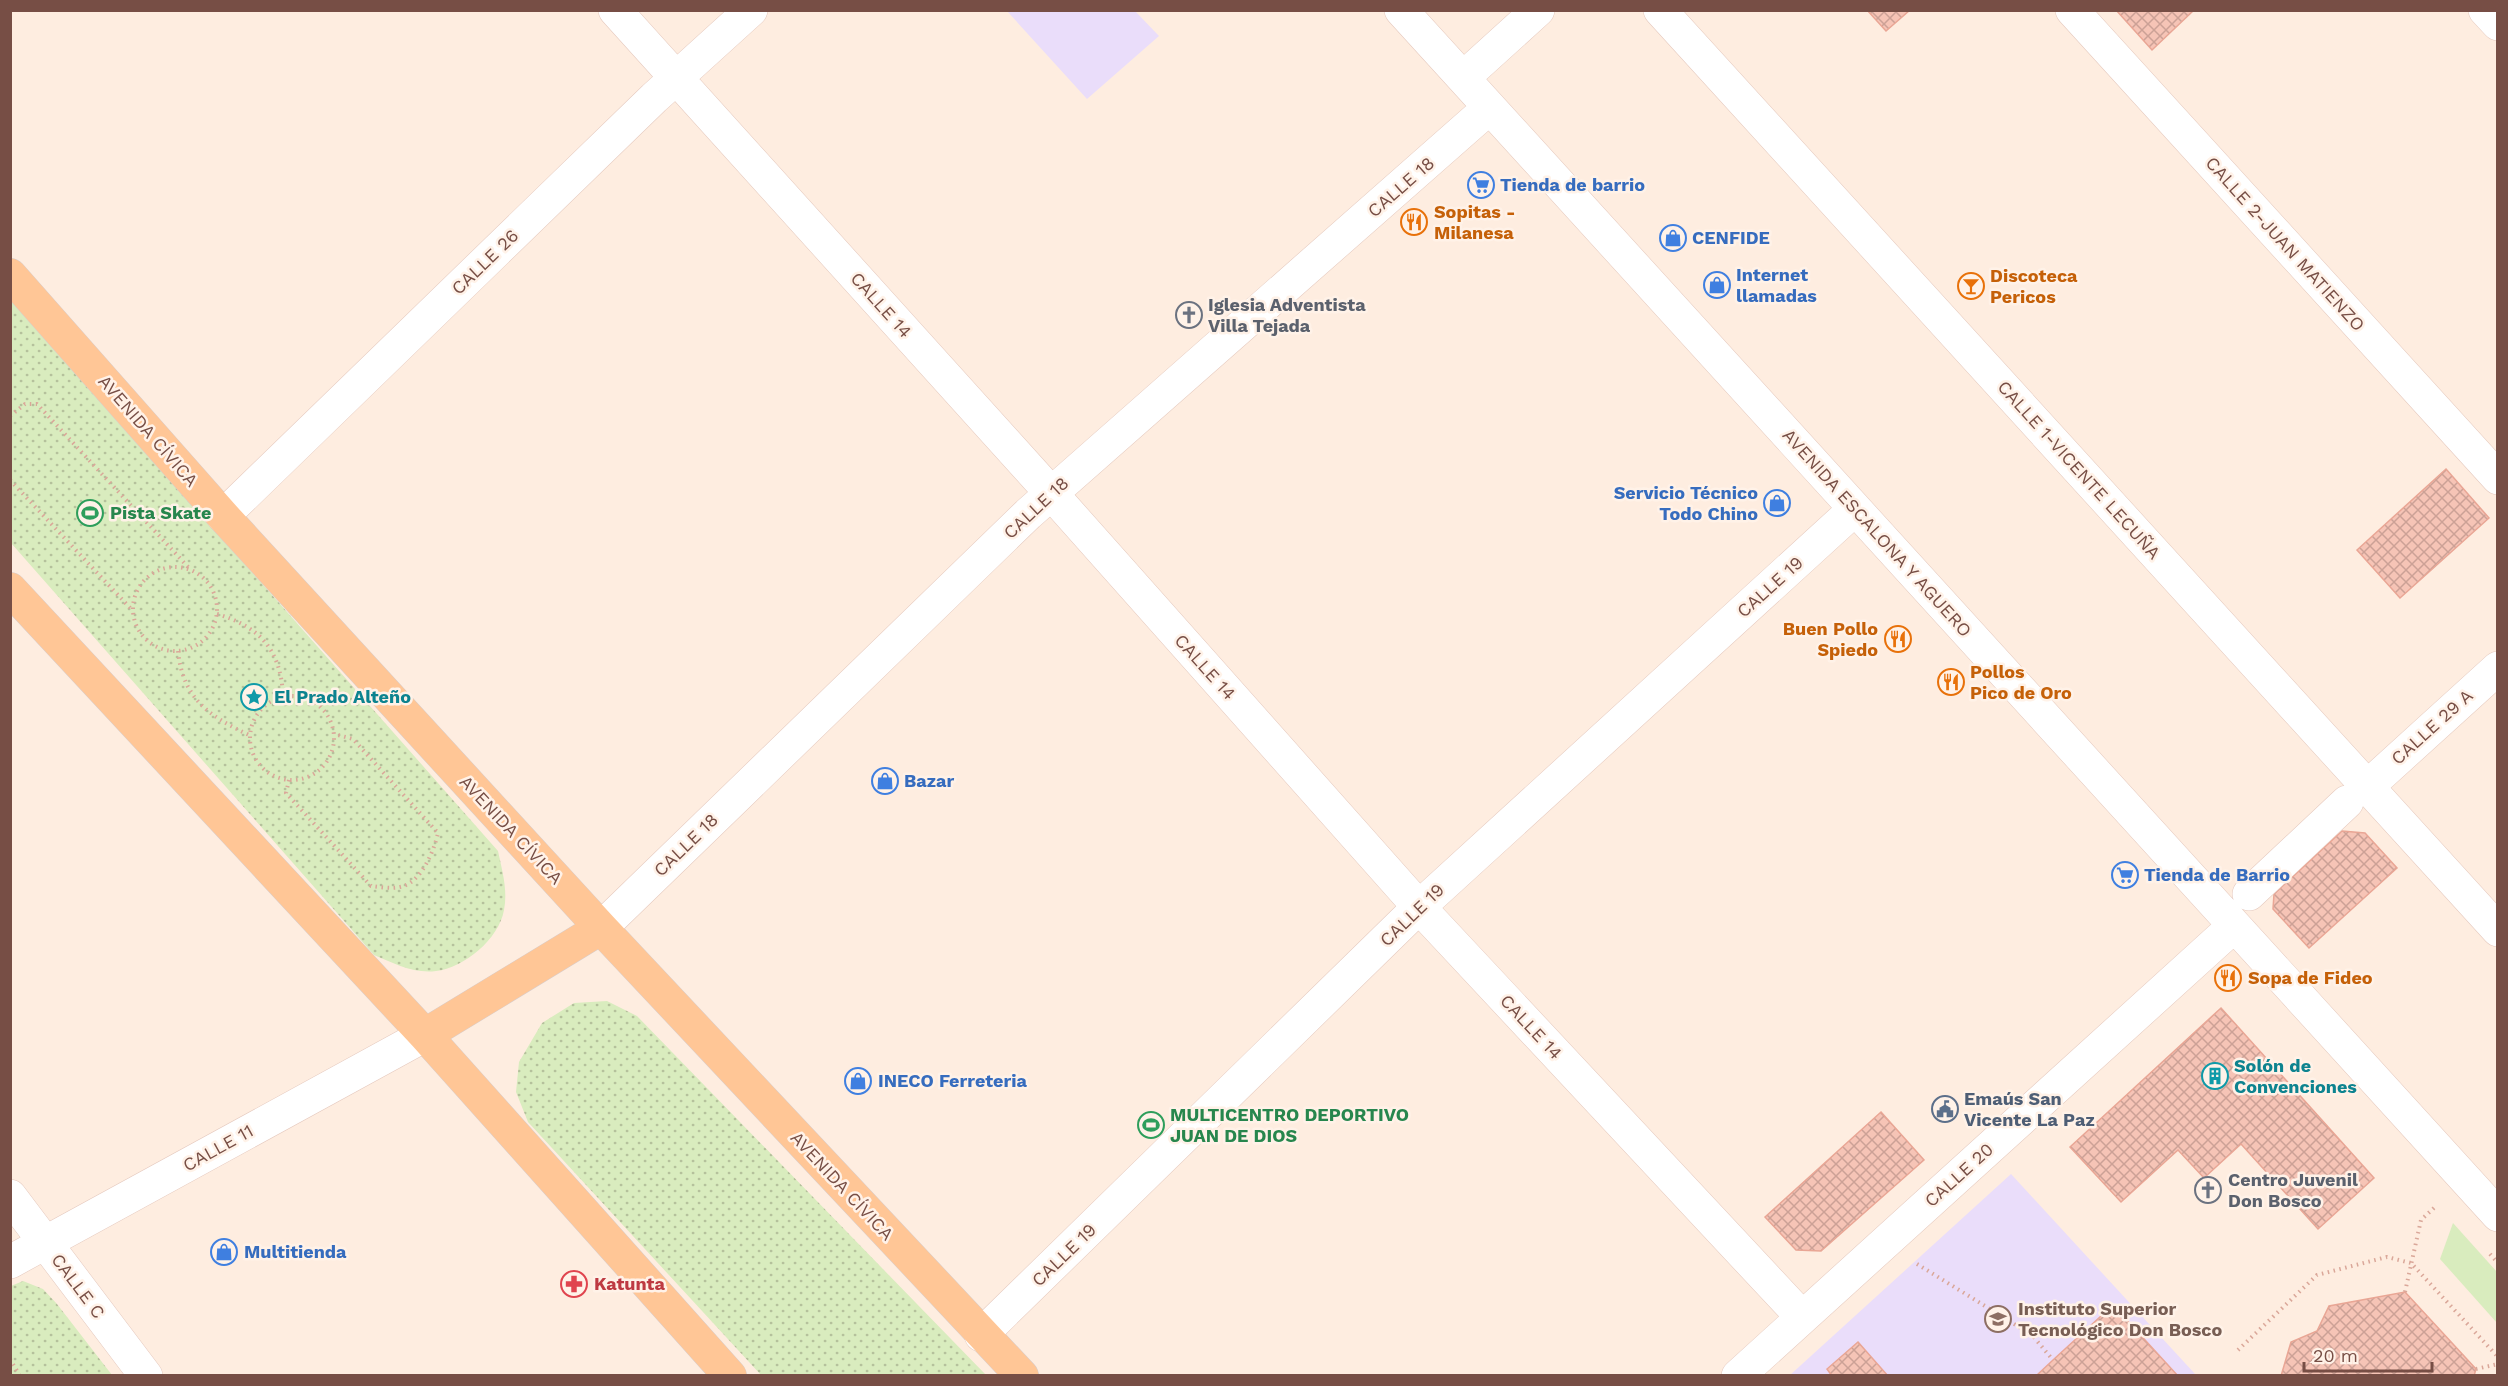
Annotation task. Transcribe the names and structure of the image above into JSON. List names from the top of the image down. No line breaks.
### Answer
{"streets":{"main road":["AVENIDA CÍVICA"],"street":["CALLE 18","CALLE 2-JUAN MATIENZO","CALLE 26","CALLE 14","CALLE 1-VICENTE LECUÑA","AVENIDA ESCALONA Y AGUERO","CALLE 19","CALLE 29 A","CALLE 11","CALLE 20","CALLE C"]},"crossings":[["CALLE 18","CALLE 14"],["CALLE 18","AVENIDA CÍVICA"],["CALLE 18","AVENIDA ESCALONA Y AGUERO"],["CALLE 26","CALLE 14"],["CALLE 26","AVENIDA CÍVICA"],["CALLE 14","CALLE 19"],["CALLE 14","CALLE 20"],["AVENIDA CÍVICA","CALLE 19"],["CALLE 1-VICENTE LECUÑA","CALLE 29 A"],["AVENIDA ESCALONA Y AGUERO","CALLE 19"],["AVENIDA ESCALONA Y AGUERO","CALLE 20"],["CALLE 11","CALLE C"]],"places":{"supermarket":["Tienda de barrio","Tienda de Barrio"],"restaurant":["Sopitas - Milanesa","Buen Pollo Spiedo","Pollos Pico de Oro","Sopa de Fideo"],"shop":["CENFIDE","Internet llamadas","Servicio Técnico Todo Chino","Bazar","INECO Ferreteria","Multitienda"],"bar":["Discoteca Pericos"],"church":["Iglesia Adventista Villa Tejada","Centro Juvenil Don Bosco"],"sports":["Pista Skate","MULTICENTRO DEPORTIVO JUAN DE DIOS"],"place":["El Prado Alteño"],"building":["Solón de Convenciones"],"public building":["Emaús San Vicente La Paz"],"pharmacy":["Katunta"],"school or university":["Instituto Superior Tecnológico Don Bosco"]},"scale_bar":"20 m"}
